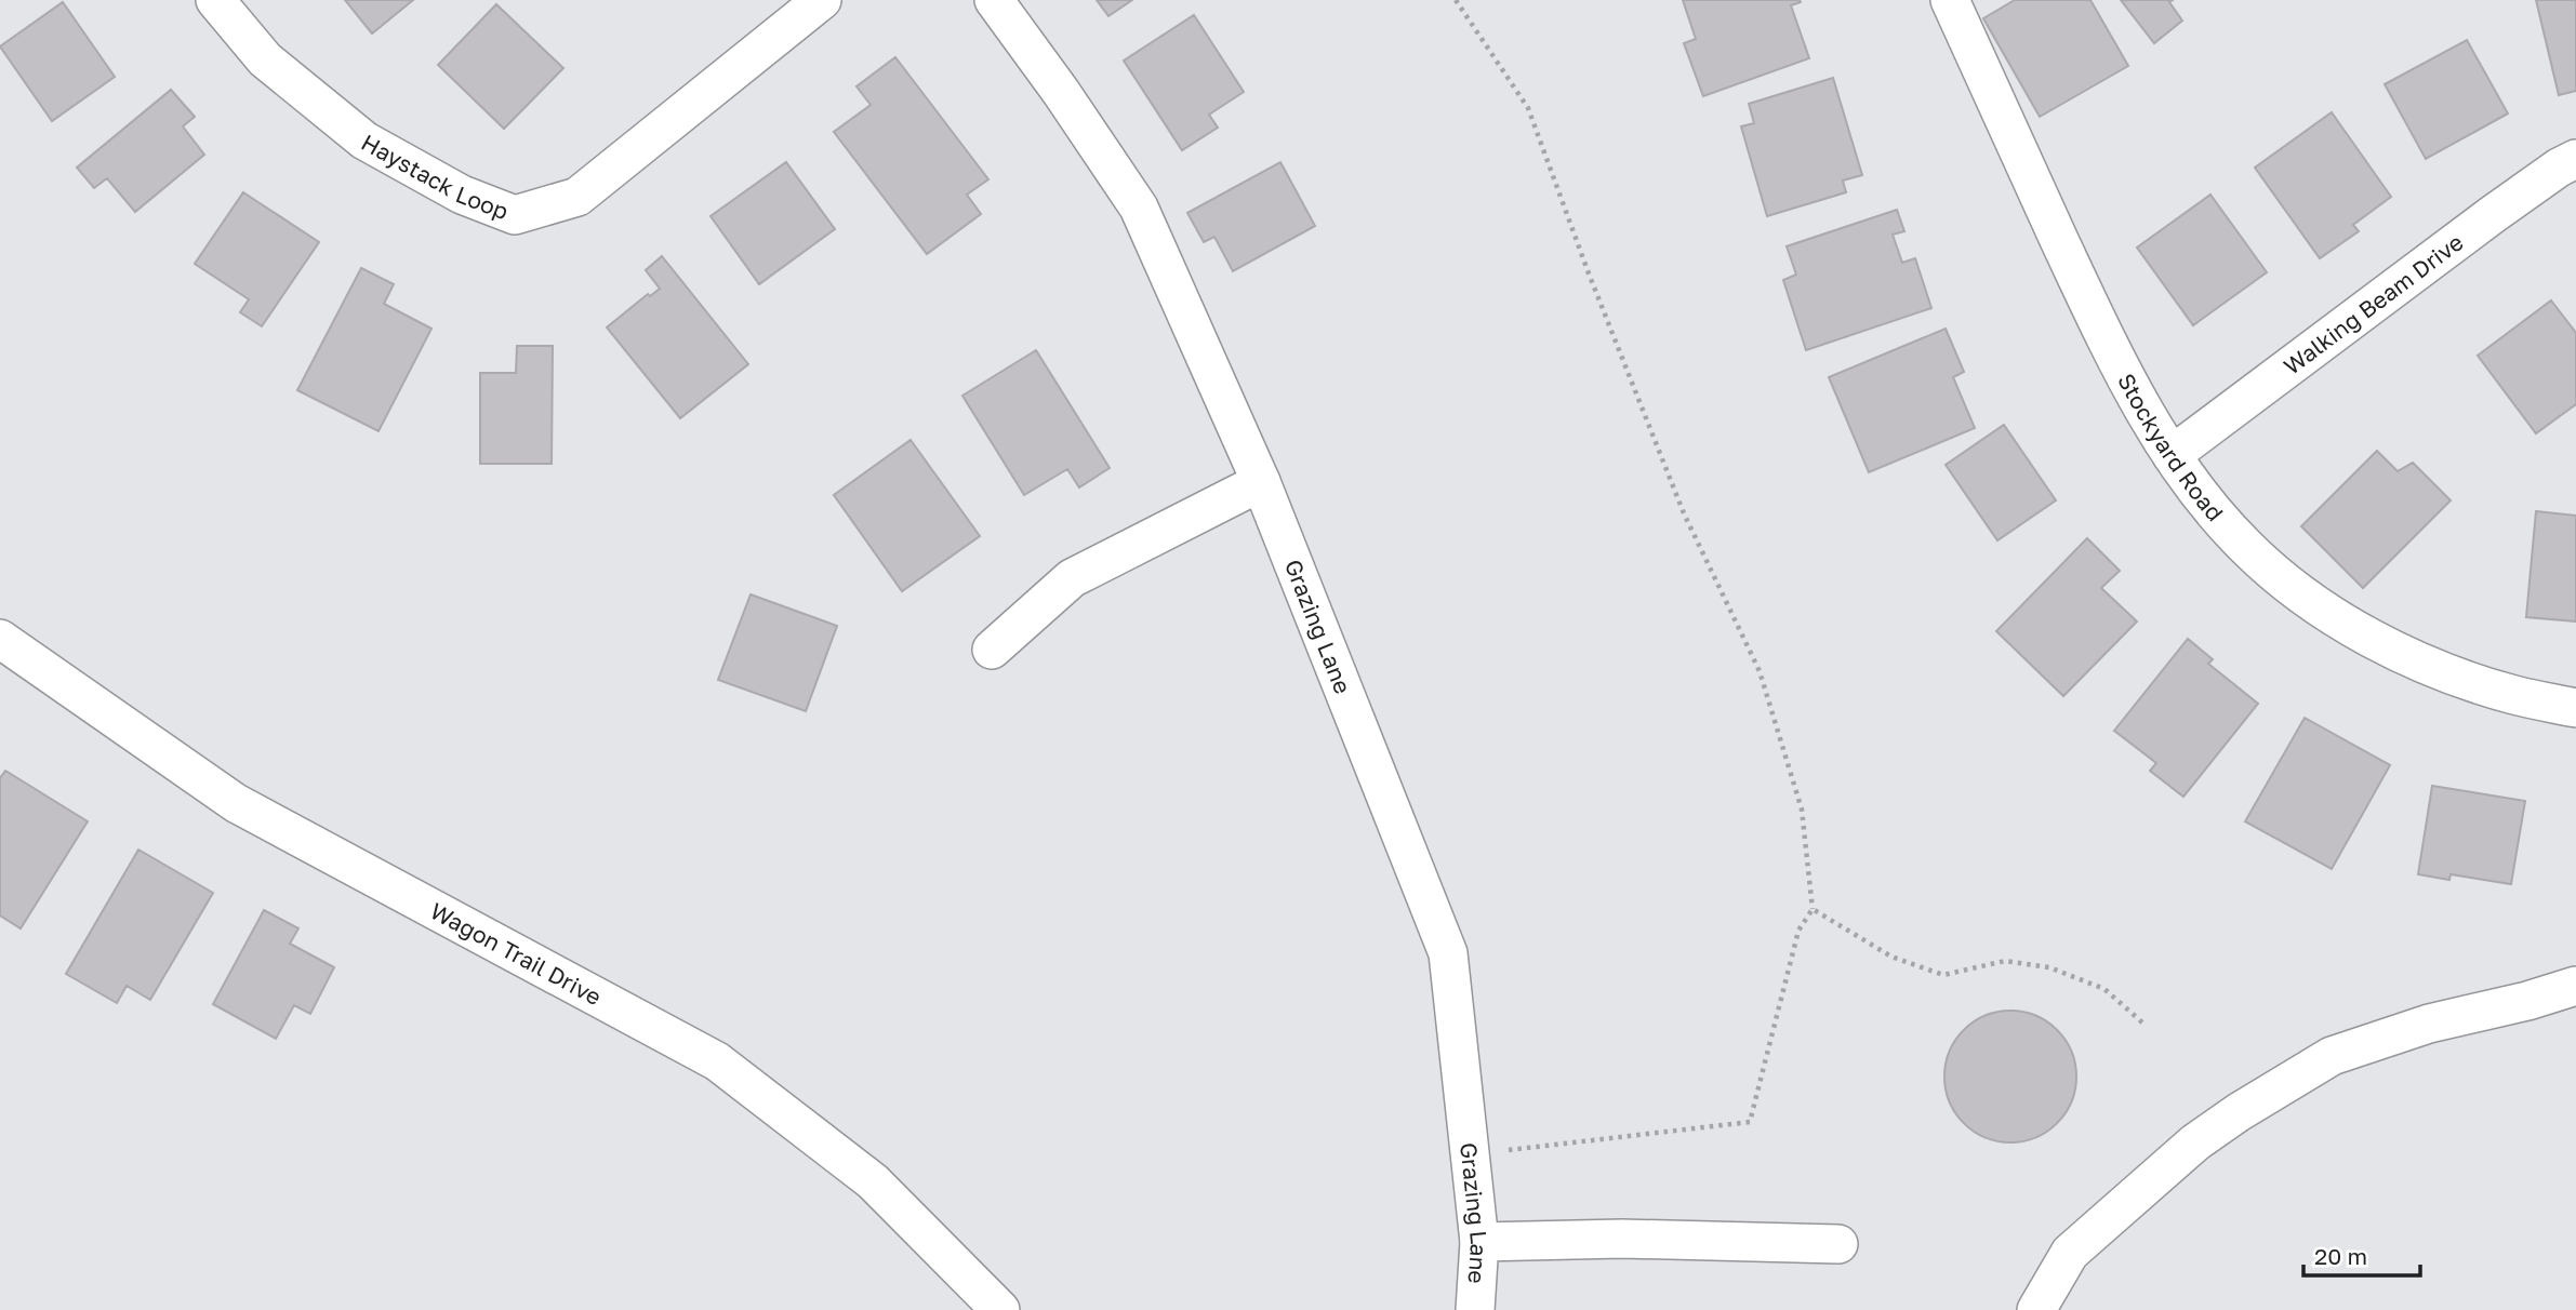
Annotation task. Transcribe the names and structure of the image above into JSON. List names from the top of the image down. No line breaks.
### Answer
{"streets":{"street":["Haystack Loop","Walking Beam Drive","Stockyard Road","Grazing Lane","Wagon Trail Drive"]},"crossings":[["Walking Beam Drive","Stockyard Road"]],"scale_bar":"20 m"}
